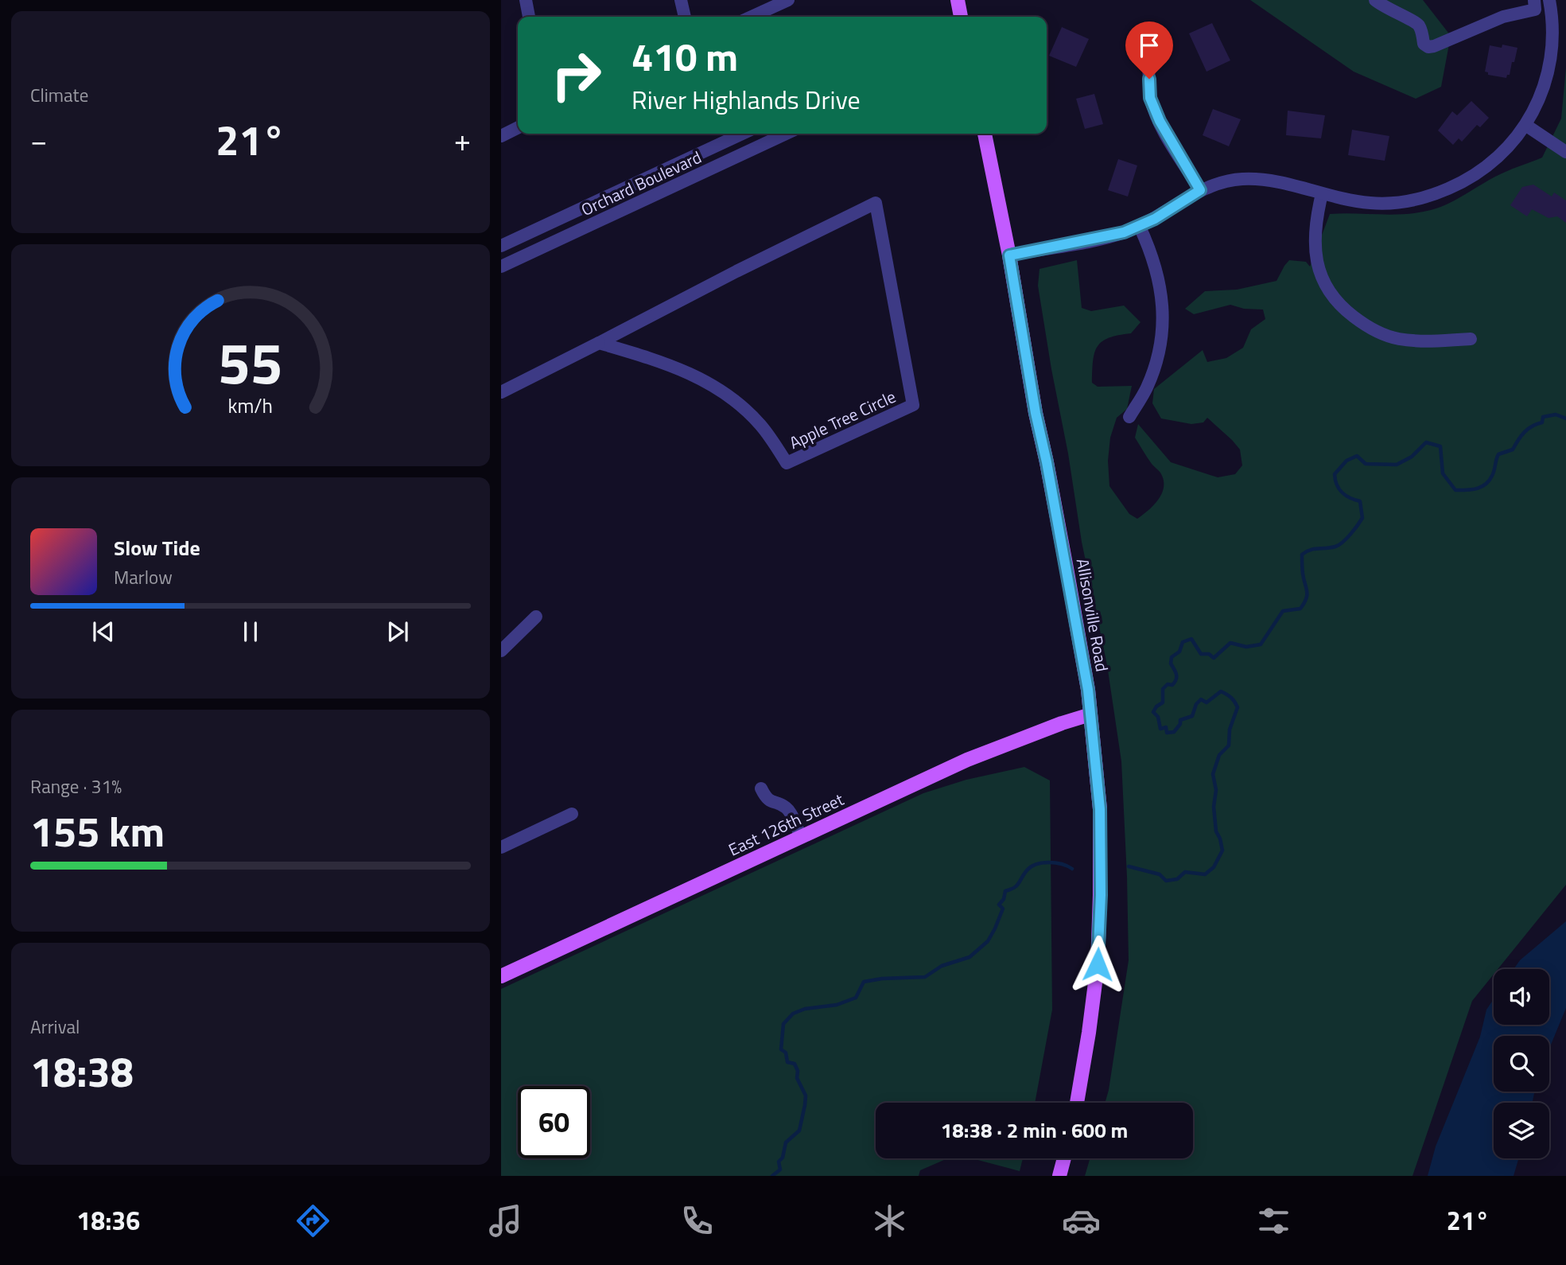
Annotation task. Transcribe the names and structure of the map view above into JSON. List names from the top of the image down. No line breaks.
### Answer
{"streets":{"main road":["Allisonville Road","East 126th Street"],"street":["Orchard Boulevard","Apple Tree Circle"]},"crossings":[["Allisonville Road","East 126th Street"]],"page":{"tile":["Climate",["Range · 31%","155 km"],["Arrival","18:38"]],"turn":["410 m","River Highlands Drive"],"heat":["−","21°","+"],"song":["Slow Tide","Marlow"],"limit":"60","trip":"18:38 · 2 min · 600 m","tabs":["18:36","21°"],"gauge":["55","km/h"]}}
